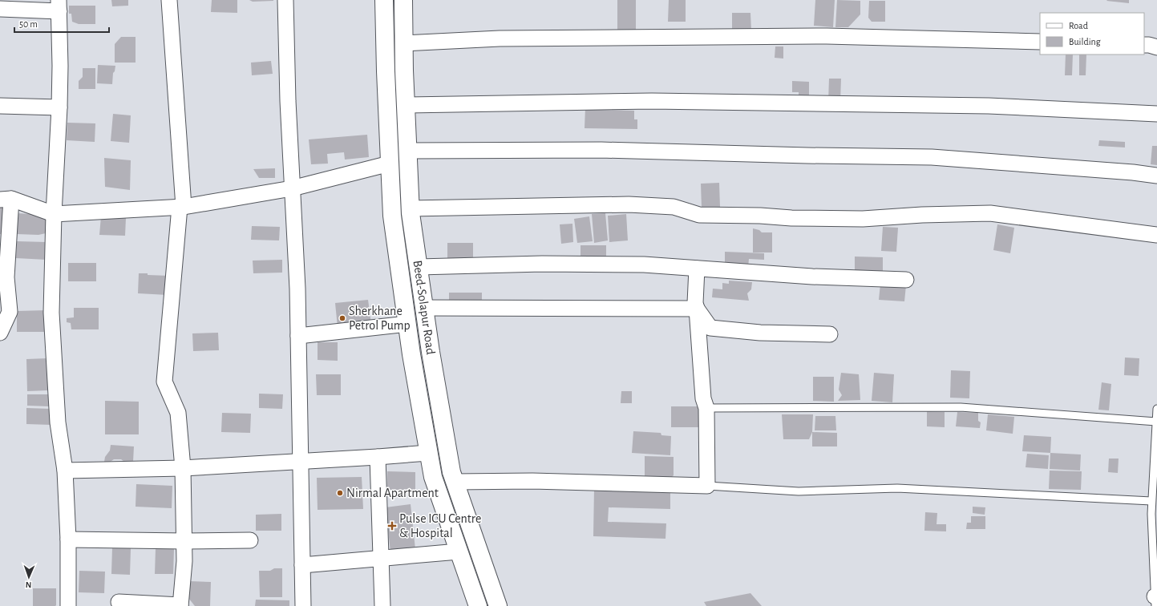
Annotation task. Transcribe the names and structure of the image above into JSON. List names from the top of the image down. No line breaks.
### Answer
{"streets":{"main road":["Beed-Solapur Road"]},"places":{"other":["Sherkhane Petrol Pump","Nirmal Apartment"],"health":["Pulse ICU Centre & Hospital"]},"legend":["Road","Building"],"scale_bar":"50 m","north":"bottom"}
